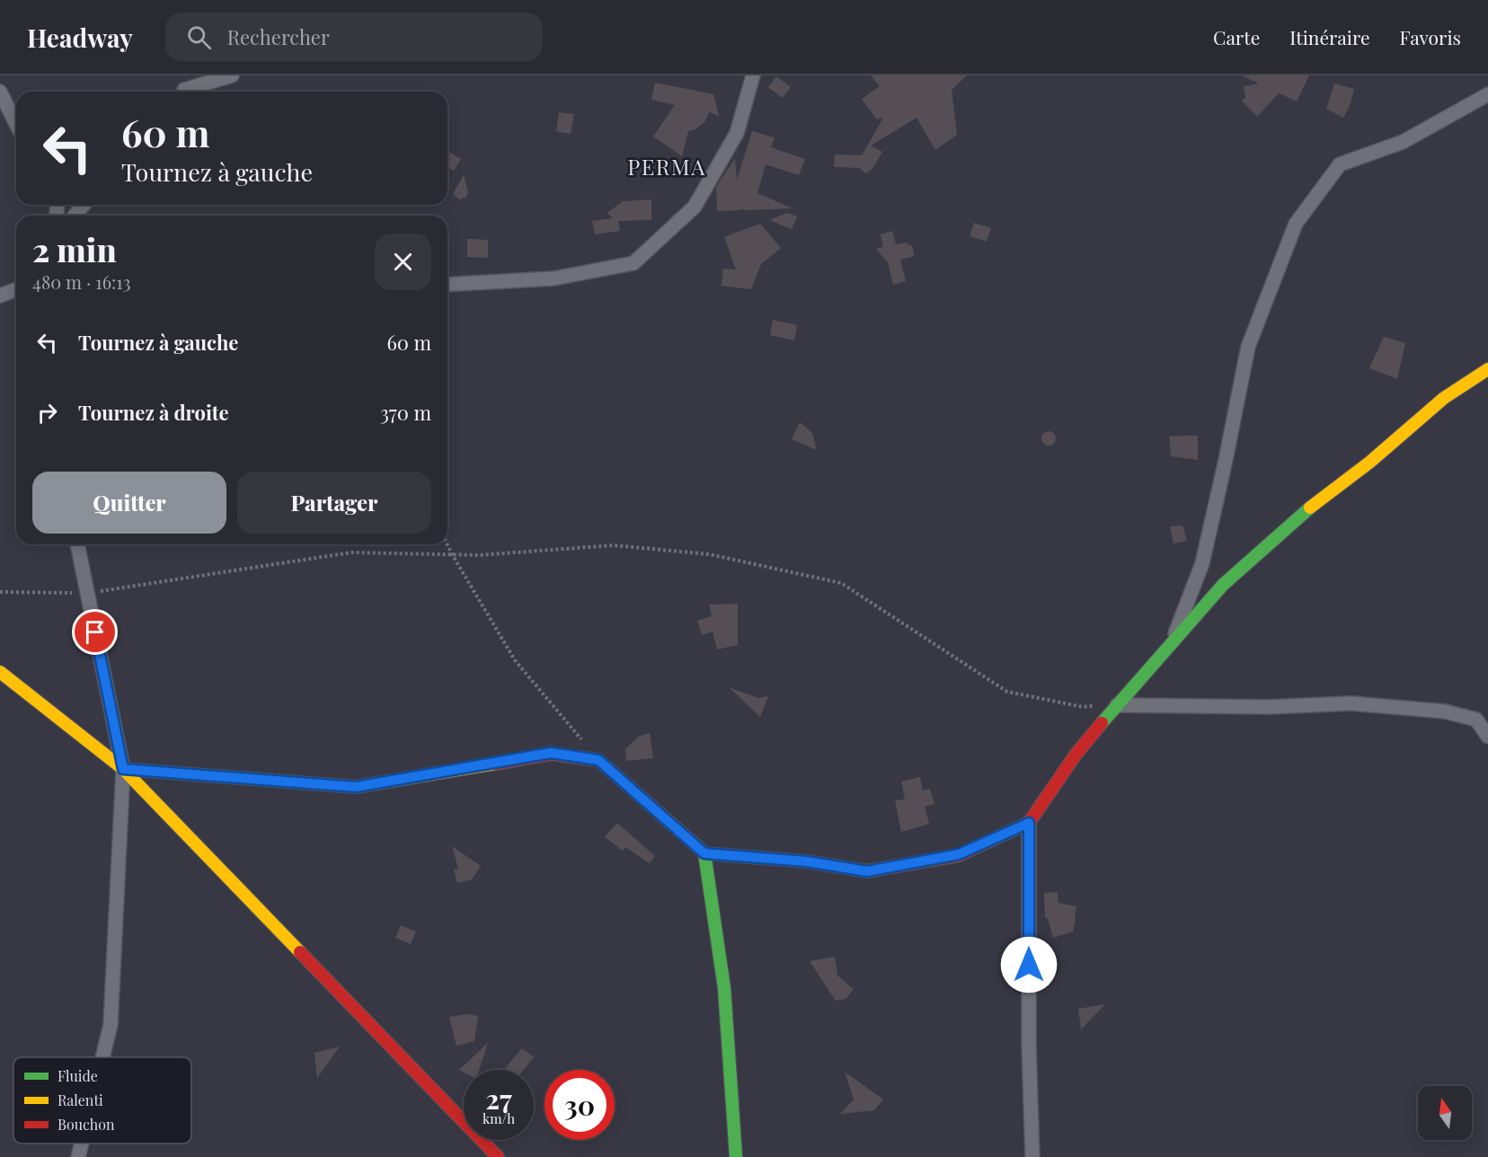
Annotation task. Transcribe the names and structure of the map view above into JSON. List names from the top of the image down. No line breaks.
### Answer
{"districts":["PERMA"],"legend":["Fluide","Ralenti","Bouchon"],"north":"top","page":{"header":"Headway","search":"Rechercher","nav":["Carte","Itinéraire","Favoris"],"turn":["60 m","Tournez à gauche"],"heading":["2 min","480 m · 16:13"],"list":[{"name":"Tournez à gauche","value":"60 m"},{"name":"Tournez à droite","value":"370 m"}],"buttons":["Quitter","Partager"],"speed":"27 km/h","limit":"30"}}
